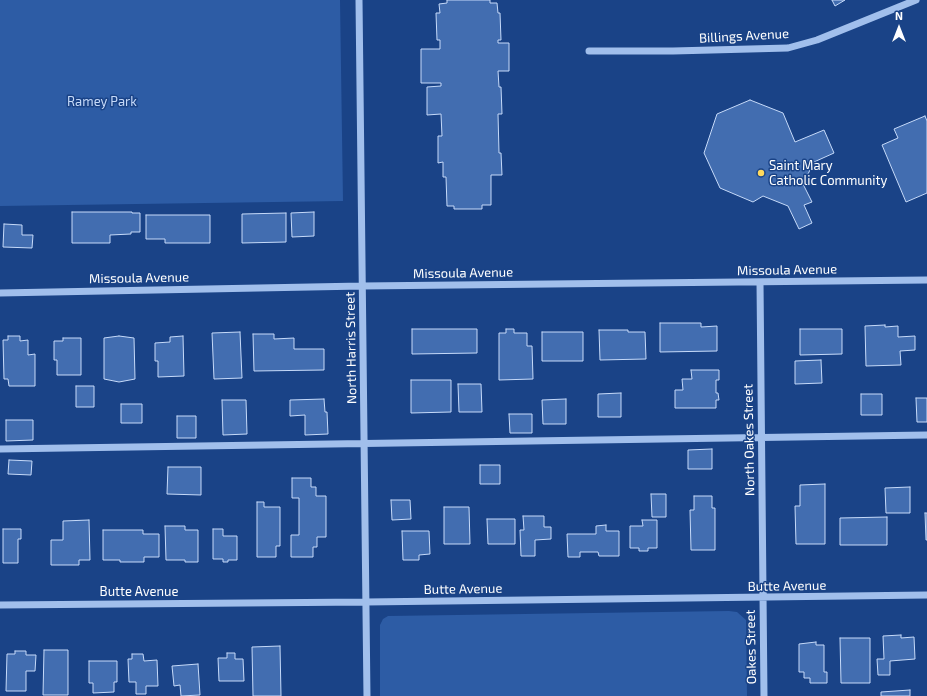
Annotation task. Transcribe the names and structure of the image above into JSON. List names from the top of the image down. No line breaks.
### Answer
{"streets":{"street":["Billings Avenue","Missoula Avenue","North Harris Street","North Oakes Street","Butte Avenue","Oakes Street"]},"crossings":[["Missoula Avenue","North Harris Street"],["Missoula Avenue","North Oakes Street"],["North Harris Street","Butte Avenue"],["North Oakes Street","Butte Avenue"],["North Oakes Street","Oakes Street"],["Butte Avenue","Oakes Street"]],"parks":["Ramey Park"],"places":["Saint Mary Catholic Community"],"north":"top"}
